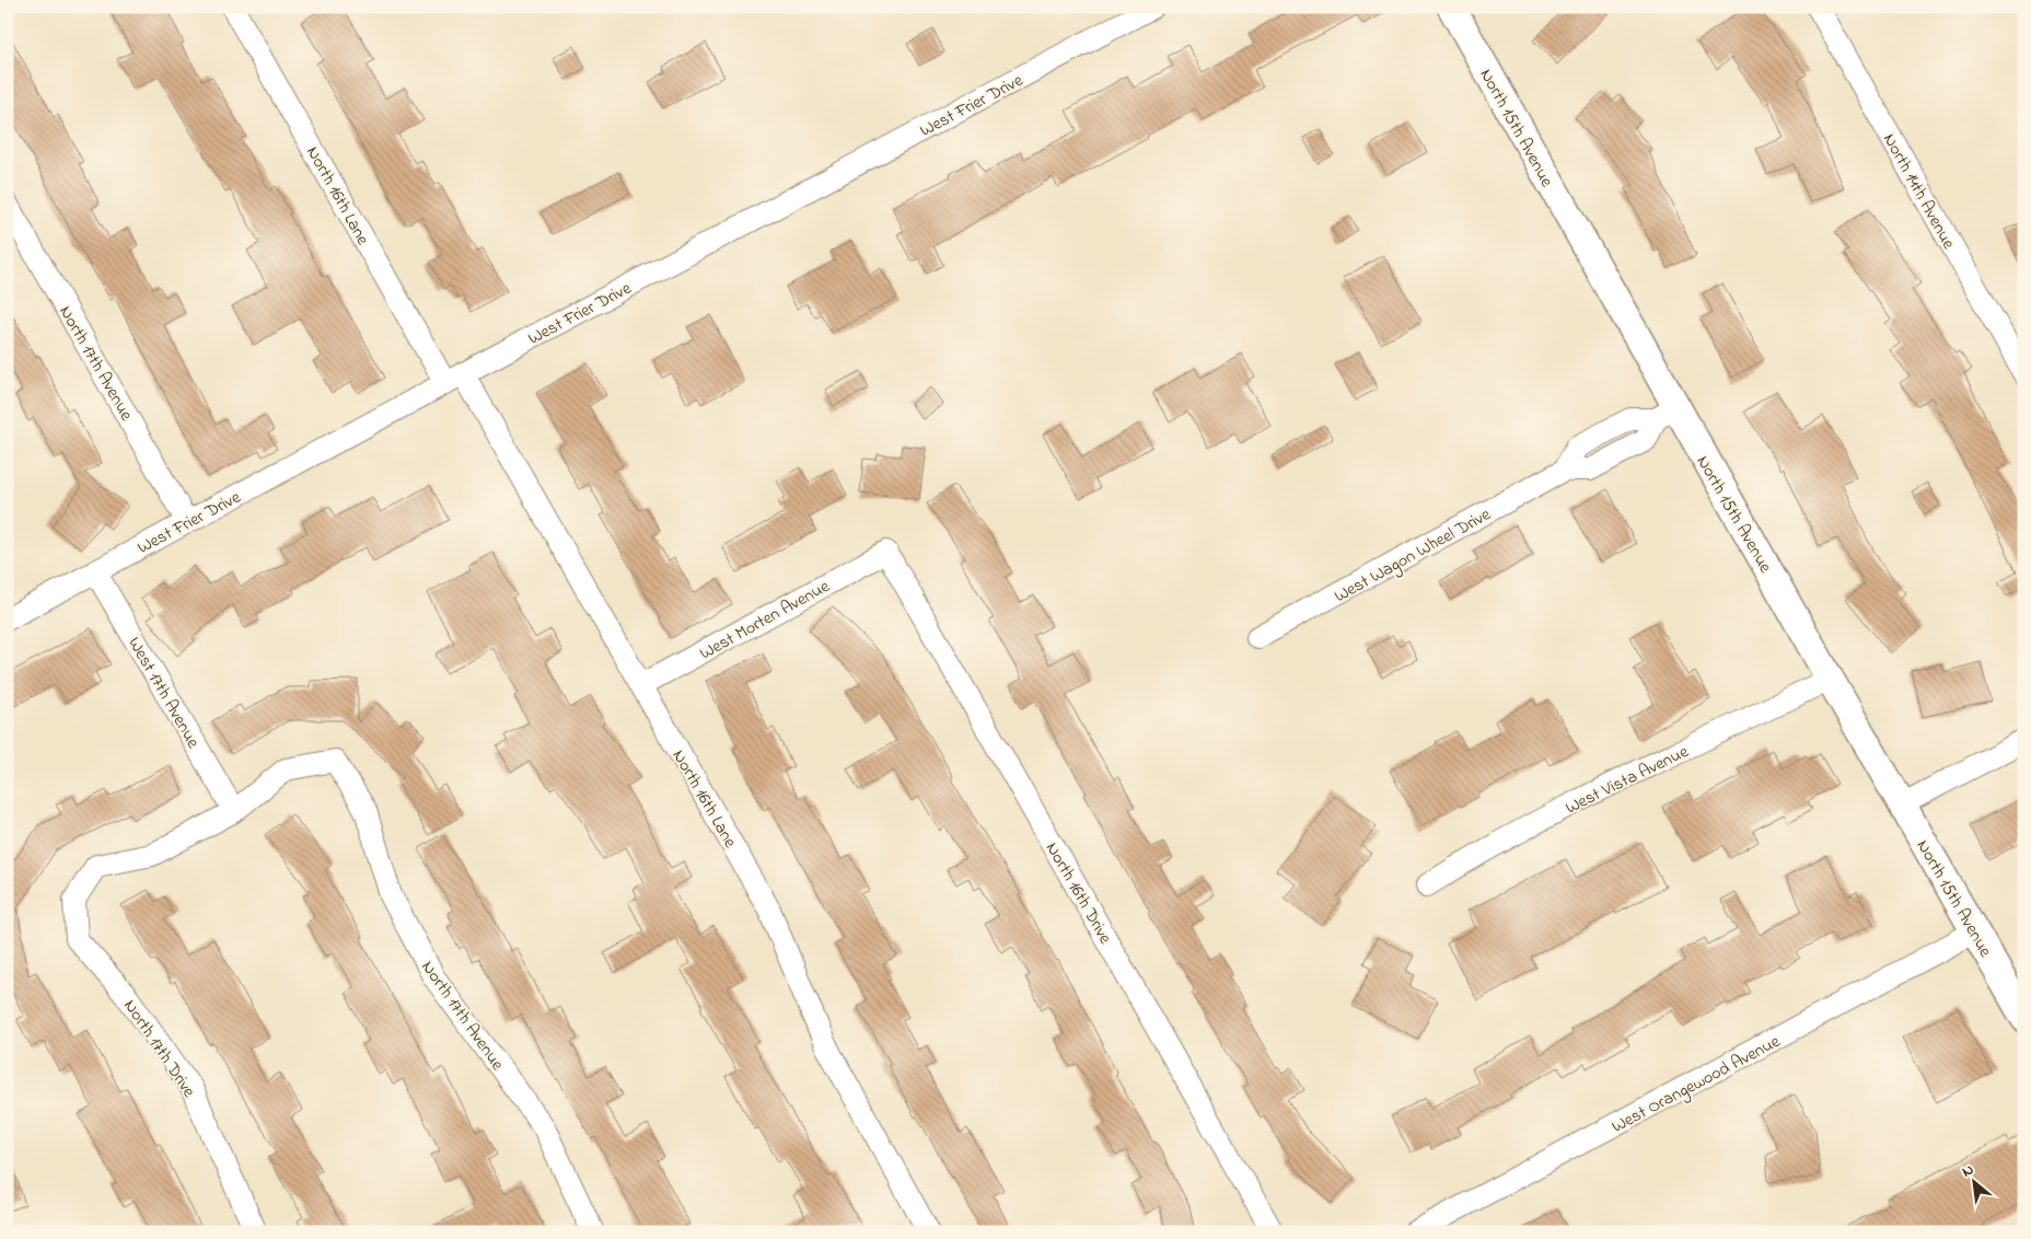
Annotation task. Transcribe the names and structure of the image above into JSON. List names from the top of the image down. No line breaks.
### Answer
{"streets":{"street":["West Frier Drive","North 15th Avenue","North 14th Avenue","North 16th Lane","North 17th Avenue","West Wagon Wheel Drive","West Morten Avenue","West 17th Avenue","West Vista Avenue","North 16th Drive","North 17th Drive","West Orangewood Avenue"]},"crossings":[["West Frier Drive","North 16th Lane"],["West Frier Drive","North 17th Avenue"],["West Frier Drive","West 17th Avenue"],["North 15th Avenue","West Wagon Wheel Drive"],["North 15th Avenue","West Vista Avenue"],["North 15th Avenue","West Orangewood Avenue"],["North 16th Lane","West Morten Avenue"],["North 17th Avenue","West 17th Avenue"],["North 17th Avenue","North 17th Drive"],["West Morten Avenue","North 16th Drive"],["West 17th Avenue","North 17th Drive"]],"north":"top left"}
